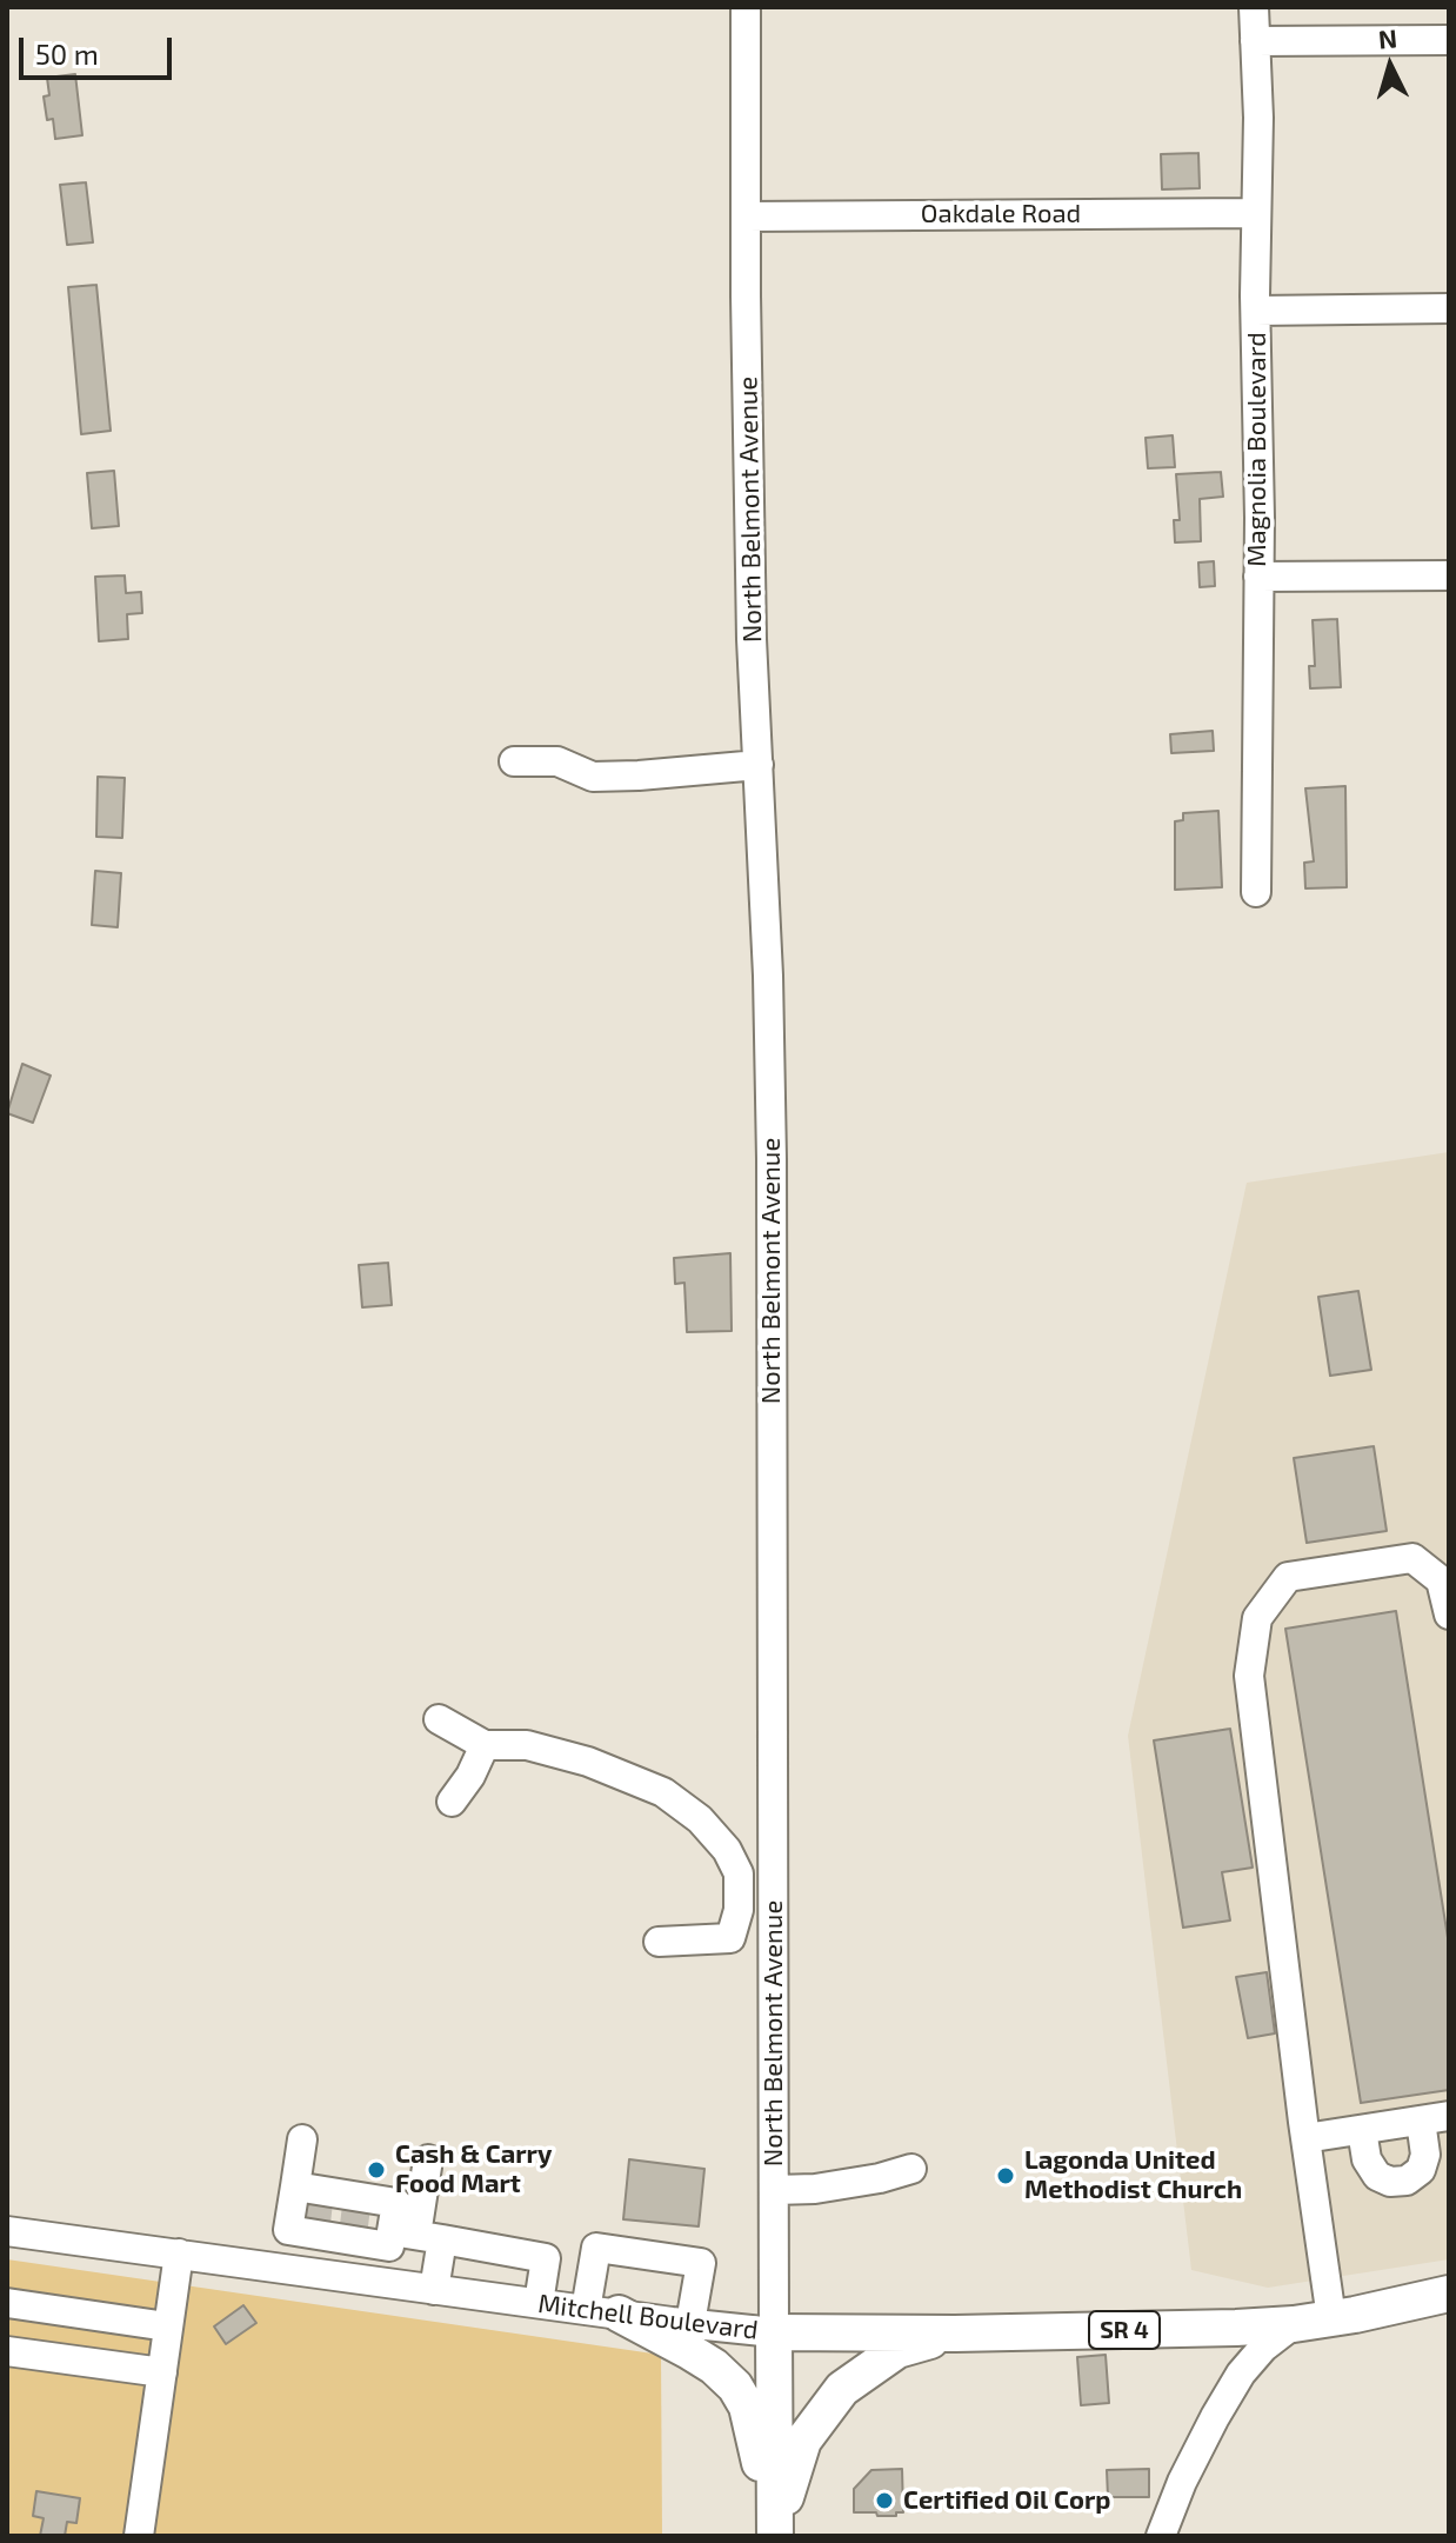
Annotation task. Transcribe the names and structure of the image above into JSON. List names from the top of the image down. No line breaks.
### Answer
{"streets":{"main road":["North Belmont Avenue","Mitchell Boulevard","SR 4"],"street":["Oakdale Road","Magnolia Boulevard"]},"crossings":[["Oakdale Road","Magnolia Boulevard"],["Oakdale Road","North Belmont Avenue"],["North Belmont Avenue","Mitchell Boulevard"],["North Belmont Avenue","SR 4"],["Mitchell Boulevard","SR 4"]],"places":["Cash & Carry Food Mart","Lagonda United Methodist Church","Certified Oil Corp"],"scale_bar":"50 m","north":"top"}
